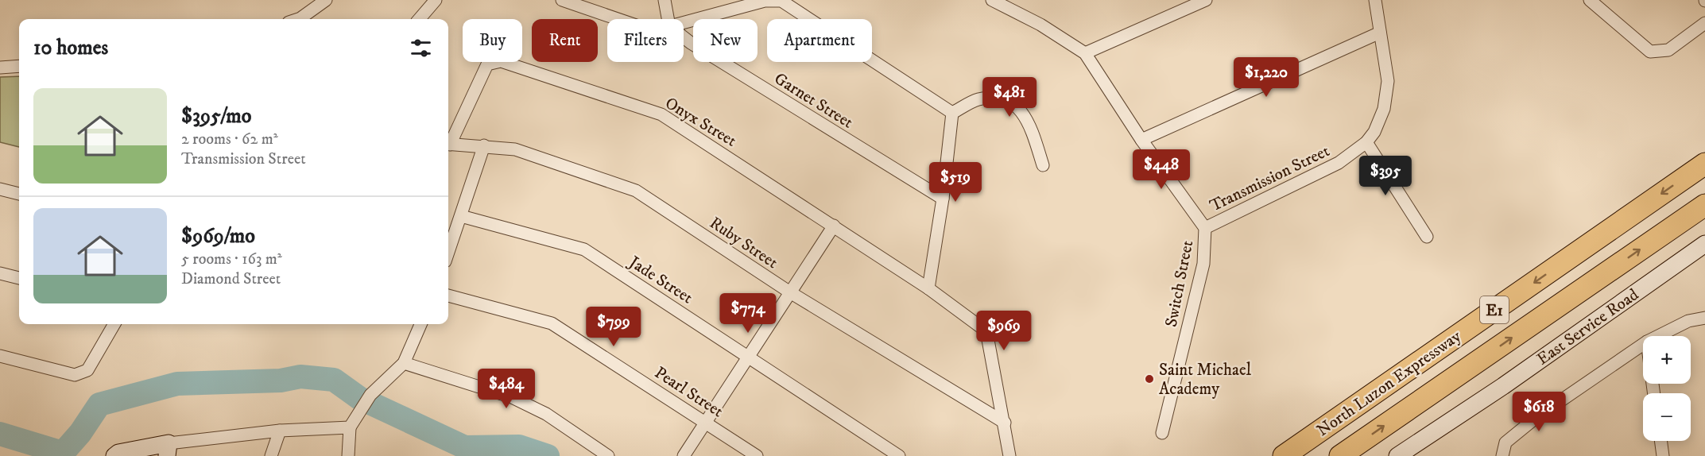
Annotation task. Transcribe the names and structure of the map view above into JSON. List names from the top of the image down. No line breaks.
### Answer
{"streets":{"highway":["E1","North Luzon Expressway"],"main road":["East Service Road"],"street":["Garnet Street","Onyx Street","Transmission Street","Ruby Street","Jade Street","Switch Street","Pearl Street"]},"crossings":[["Onyx Street","Ruby Street"],["Transmission Street","Switch Street"]],"places":["Saint Michael Academy"],"page":{"chip":["Buy","Rent","Filters","New","Apartment"],"heading":"10 homes","price":["$1,220","$481","$448","$395","$519","$774","$799","$969","$484","$618"],"list":[{"name":"$395/mo","note":"2 rooms · 62 m² · Transmission Street"},{"name":"$969/mo","note":"5 rooms · 163 m² · Diamond Street"}],"map_buttons":["+","−"]}}
